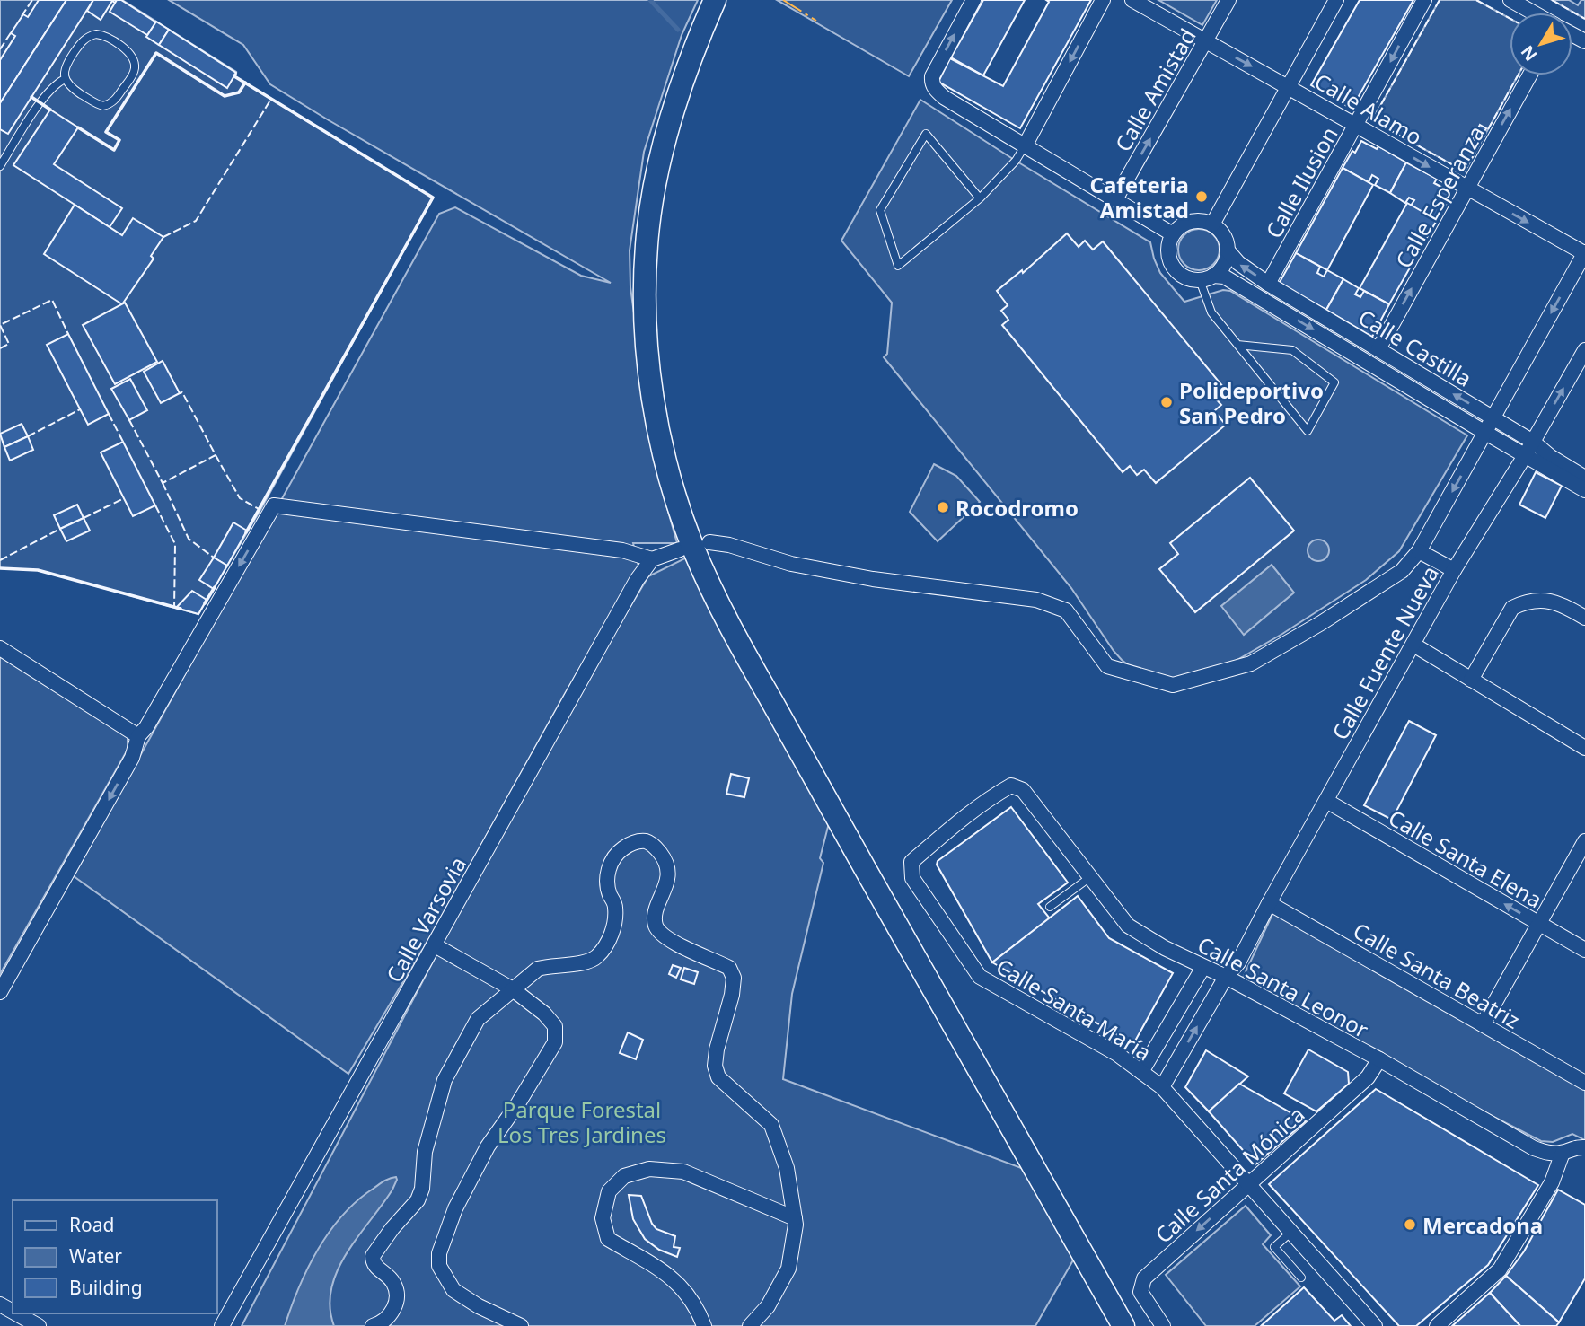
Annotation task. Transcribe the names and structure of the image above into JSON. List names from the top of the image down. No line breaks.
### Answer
{"streets":{"street":["Calle Amistad","Calle Alamo","Calle Ilusion","Calle Esperanza","Calle Castilla","Calle Fuente Nueva","Calle Santa Elena","Calle Varsovia","Calle Santa Beatriz","Calle Santa Leonor","Calle Santa María","Calle Santa Mónica"]},"crossings":[["Calle Amistad","Calle Alamo"],["Calle Alamo","Calle Ilusion"],["Calle Alamo","Calle Esperanza"],["Calle Alamo","Calle Fuente Nueva"],["Calle Ilusion","Calle Castilla"],["Calle Esperanza","Calle Castilla"],["Calle Castilla","Calle Fuente Nueva"],["Calle Fuente Nueva","Calle Santa Elena"],["Calle Fuente Nueva","Calle Santa Beatriz"],["Calle Fuente Nueva","Calle Santa Leonor"],["Calle Fuente Nueva","Calle Santa María"],["Calle Santa Leonor","Calle Santa María"],["Calle Santa Leonor","Calle Santa Mónica"],["Calle Santa María","Calle Santa Mónica"]],"one_way":["Calle Alamo","Calle Esperanza","Calle Santa Elena","Calle Santa Mónica"],"parks":["Parque Forestal Los Tres Jardines"],"places":["Cafeteria Amistad","Polideportivo San Pedro","Rocodromo","Mercadona"],"legend":["Road","Water","Building"],"north":"bottom left"}
